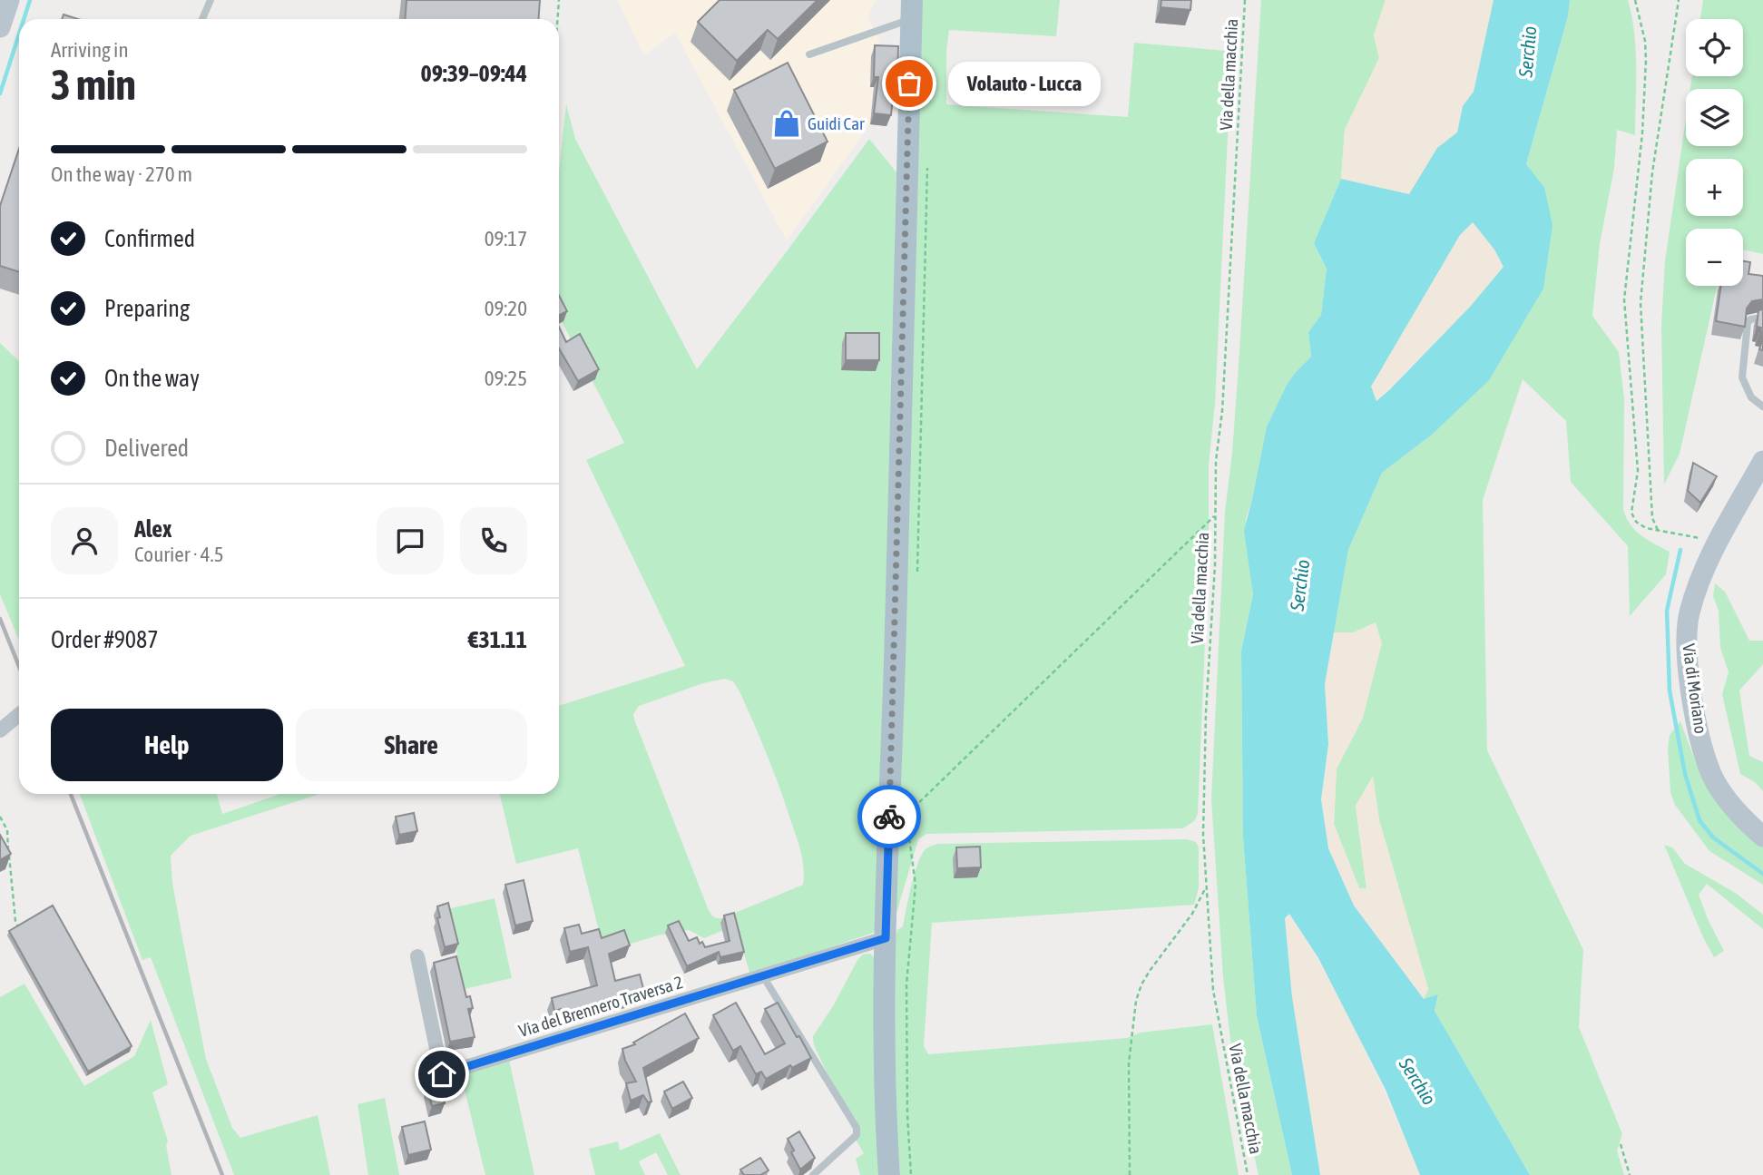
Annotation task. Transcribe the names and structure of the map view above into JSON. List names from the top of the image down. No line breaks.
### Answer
{"streets":{"main road":["Via di Moriano"],"street":["Via del Brennero Traversa 2"],"path":["Via della macchia"]},"water":["Serchio"],"places":{"other":["Volauto - Lucca"],"shop":["Guidi Car"]},"page":{"map_buttons":["+","−"],"heading":["3 min","Arriving in","09:39–09:44"],"panel":["Alex","Courier · 4.5","Order #9087","€31.11"],"bubble":"Volauto - Lucca","bar":"On the way · 270 m","list":[["Confirmed","09:17"],["Preparing","09:20"],["On the way","09:25"],"Delivered"],"buttons":["Help","Share"]}}
